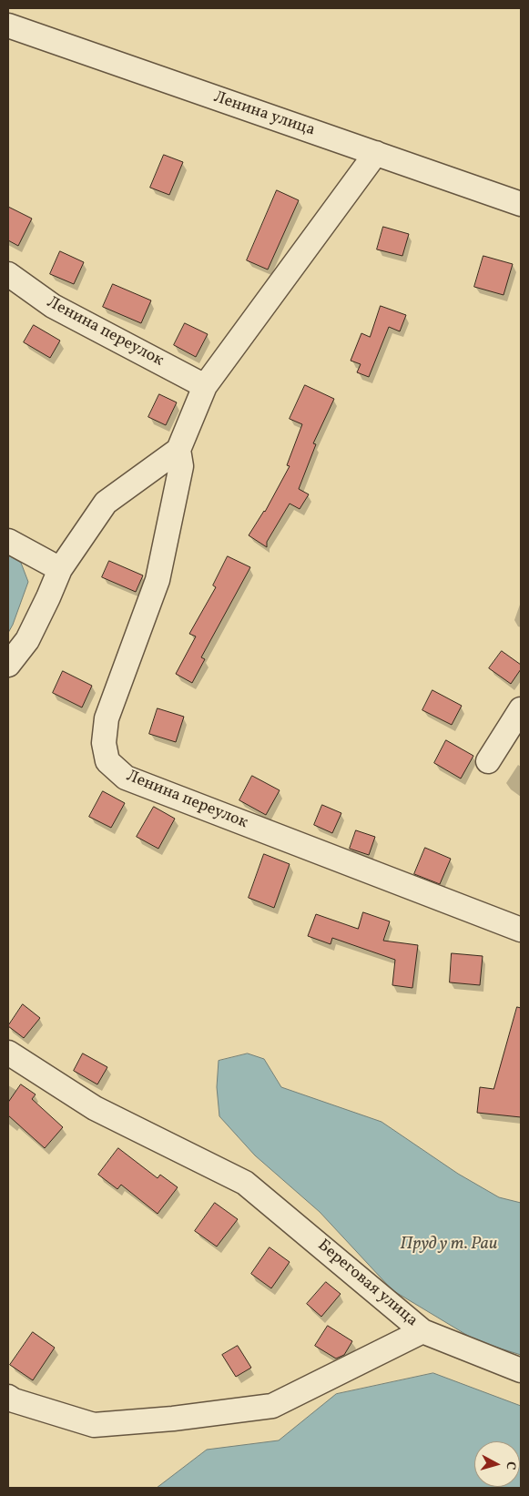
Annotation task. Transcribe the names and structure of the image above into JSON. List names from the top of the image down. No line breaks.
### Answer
{"streets":{"street":["Ленина улица","Ленина переулок","Береговая улица"]},"water":["Пруд у т. Раи"],"north":"right"}
